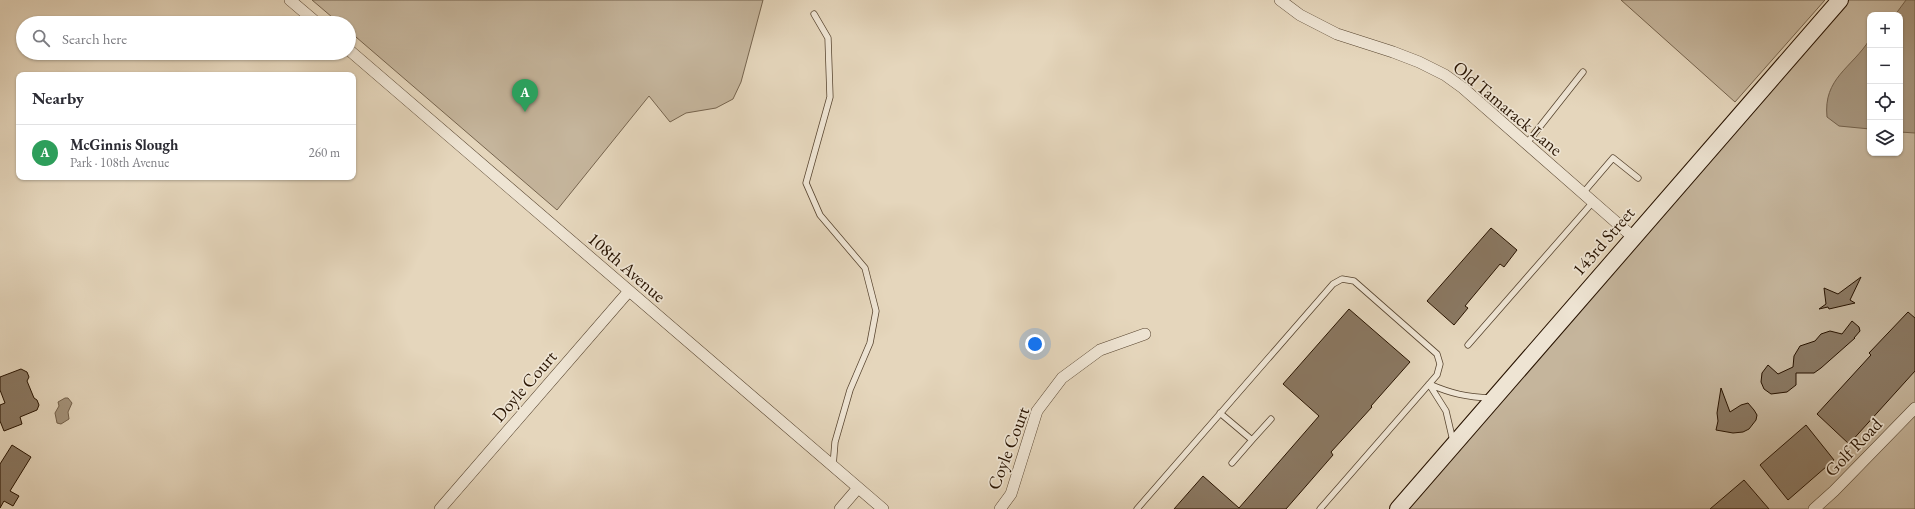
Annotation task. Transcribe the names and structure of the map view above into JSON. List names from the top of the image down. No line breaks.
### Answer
{"streets":{"main road":["143rd Street"],"street":["Old Tamarack Lane","108th Avenue","Doyle Court","Golf Road","Coyle Court"]},"crossings":[["Old Tamarack Lane","143rd Street"],["108th Avenue","Doyle Court"]],"page":{"map_buttons":["+","−"],"search":"Search here","heading":"Nearby","pins":"A","list":[{"mark":"A","name":"McGinnis Slough","note":"Park · 108th Avenue","value":"260 m"}]}}
